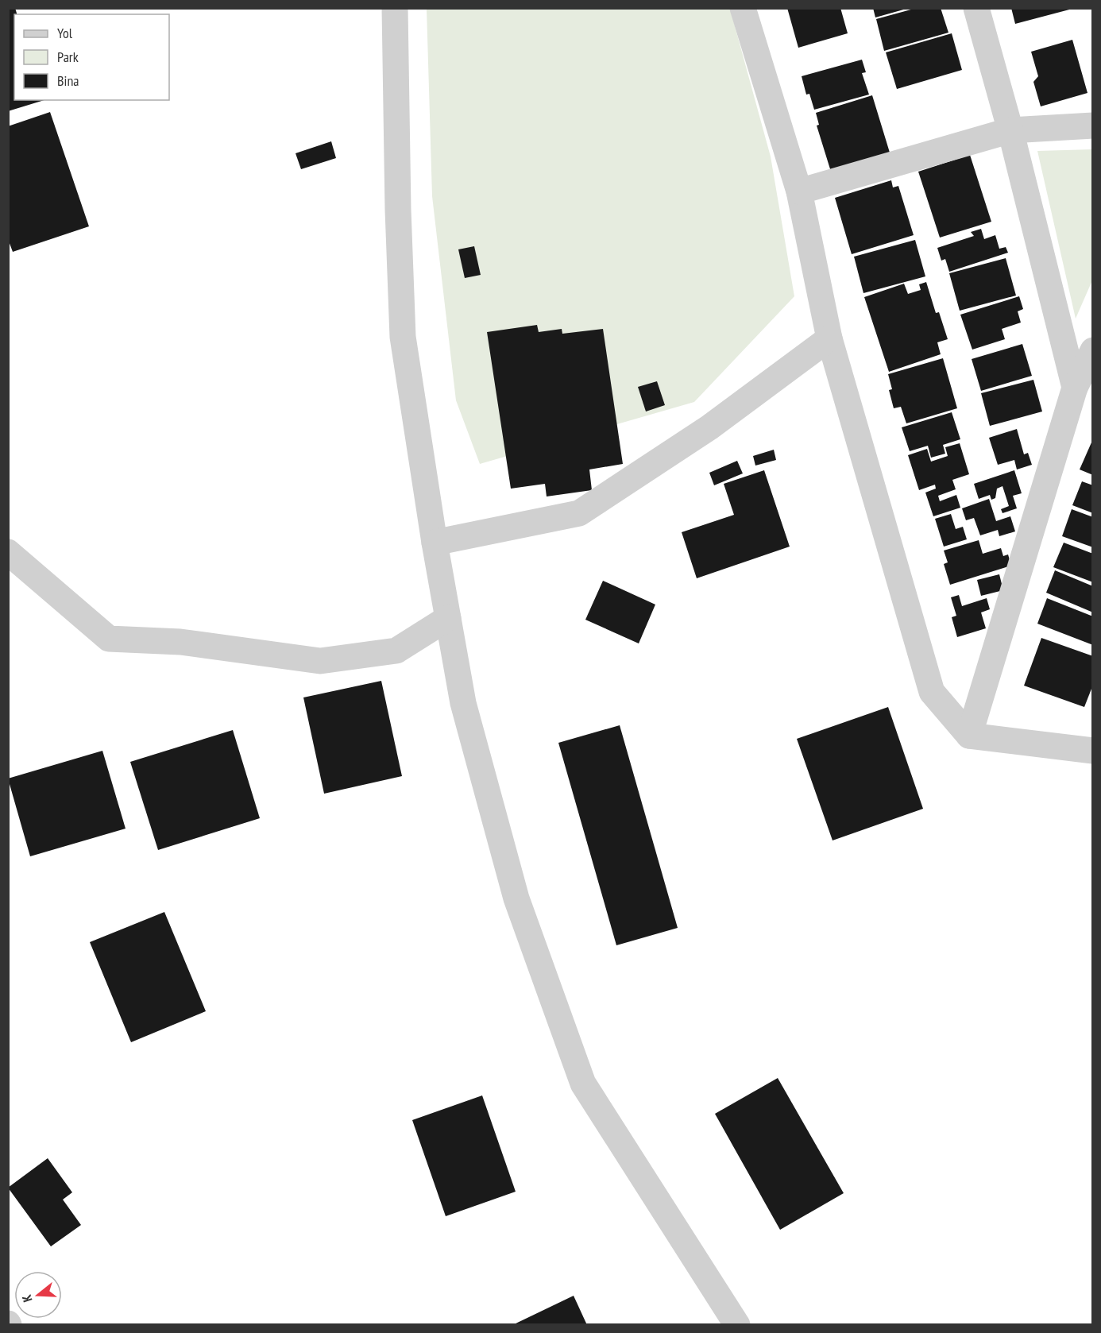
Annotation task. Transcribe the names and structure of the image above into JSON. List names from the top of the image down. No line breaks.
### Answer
{"legend":["Yol","Park","Bina"],"north":"left"}
